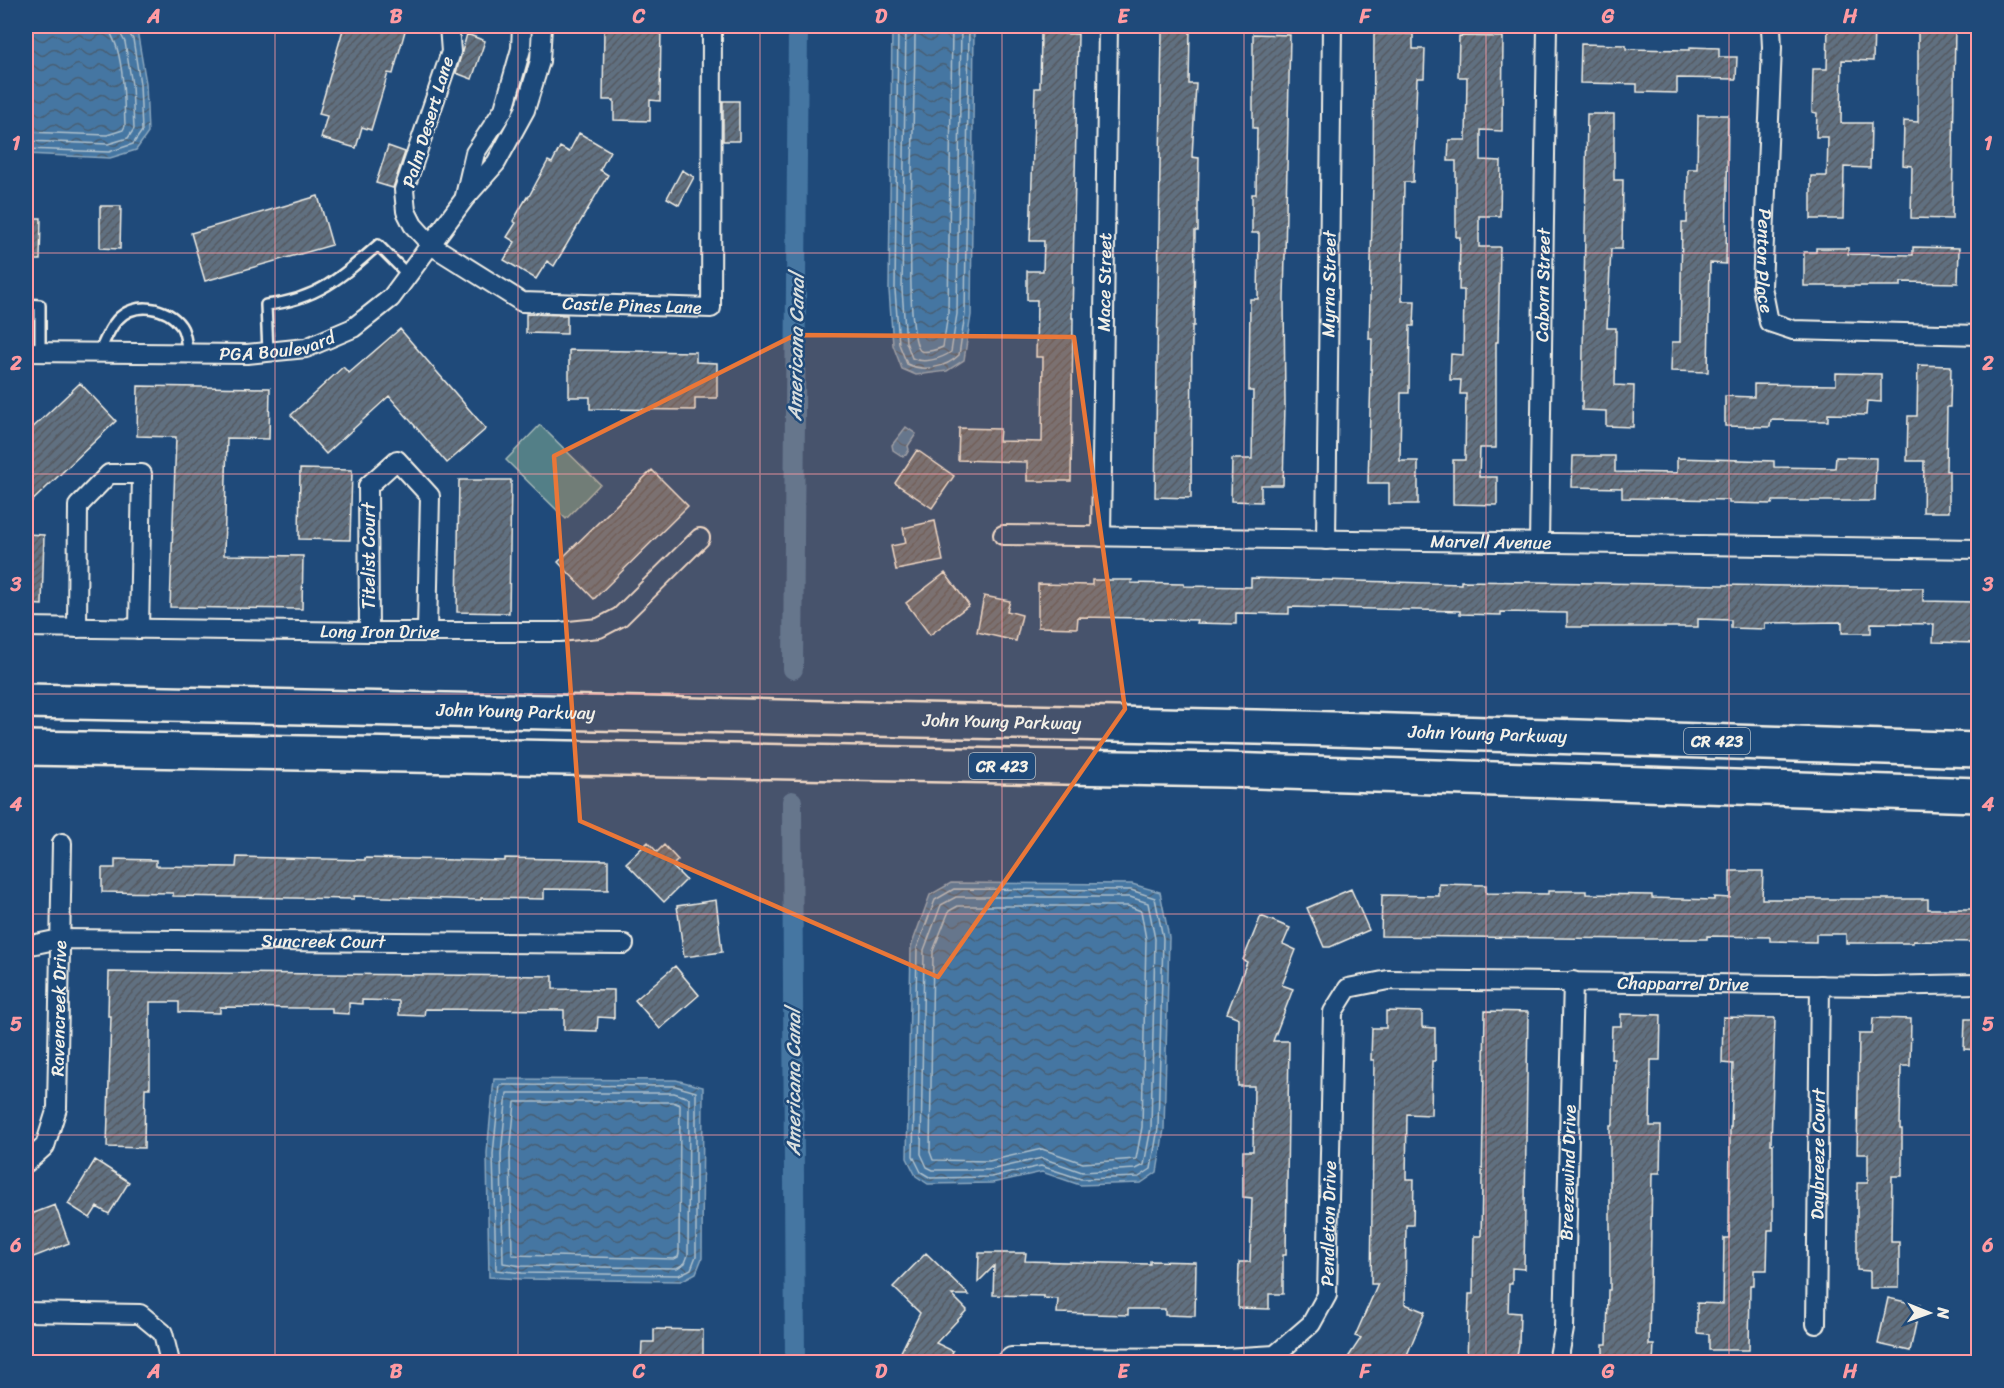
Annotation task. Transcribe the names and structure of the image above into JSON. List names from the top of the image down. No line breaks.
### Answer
{"streets":{"highway":["John Young Parkway","CR 423"],"street":["Palm Desert Lane","Penton Place","Mace Street","Myrna Street","Caborn Street","Castle Pines Lane","PGA Boulevard","Marvell Avenue","Titelist Court","Long Iron Drive","Suncreek Court","Chapparrel Drive","Ravencreek Drive","Daybreeze Court","Breezewind Drive","Pendleton Drive"]},"crossings":[["Palm Desert Lane","Castle Pines Lane"],["Palm Desert Lane","PGA Boulevard"],["Mace Street","Marvell Avenue"],["Myrna Street","Marvell Avenue"],["Caborn Street","Marvell Avenue"],["Castle Pines Lane","PGA Boulevard"],["Titelist Court","Long Iron Drive"],["Suncreek Court","Ravencreek Drive"],["Chapparrel Drive","Daybreeze Court"],["Chapparrel Drive","Breezewind Drive"],["Chapparrel Drive","Pendleton Drive"]],"water":["Americana Canal"],"north":"right","grid":{"columns":["A","B","C","D","E","F","G","H"],"rows":["1","2","3","4","5","6"]}}
